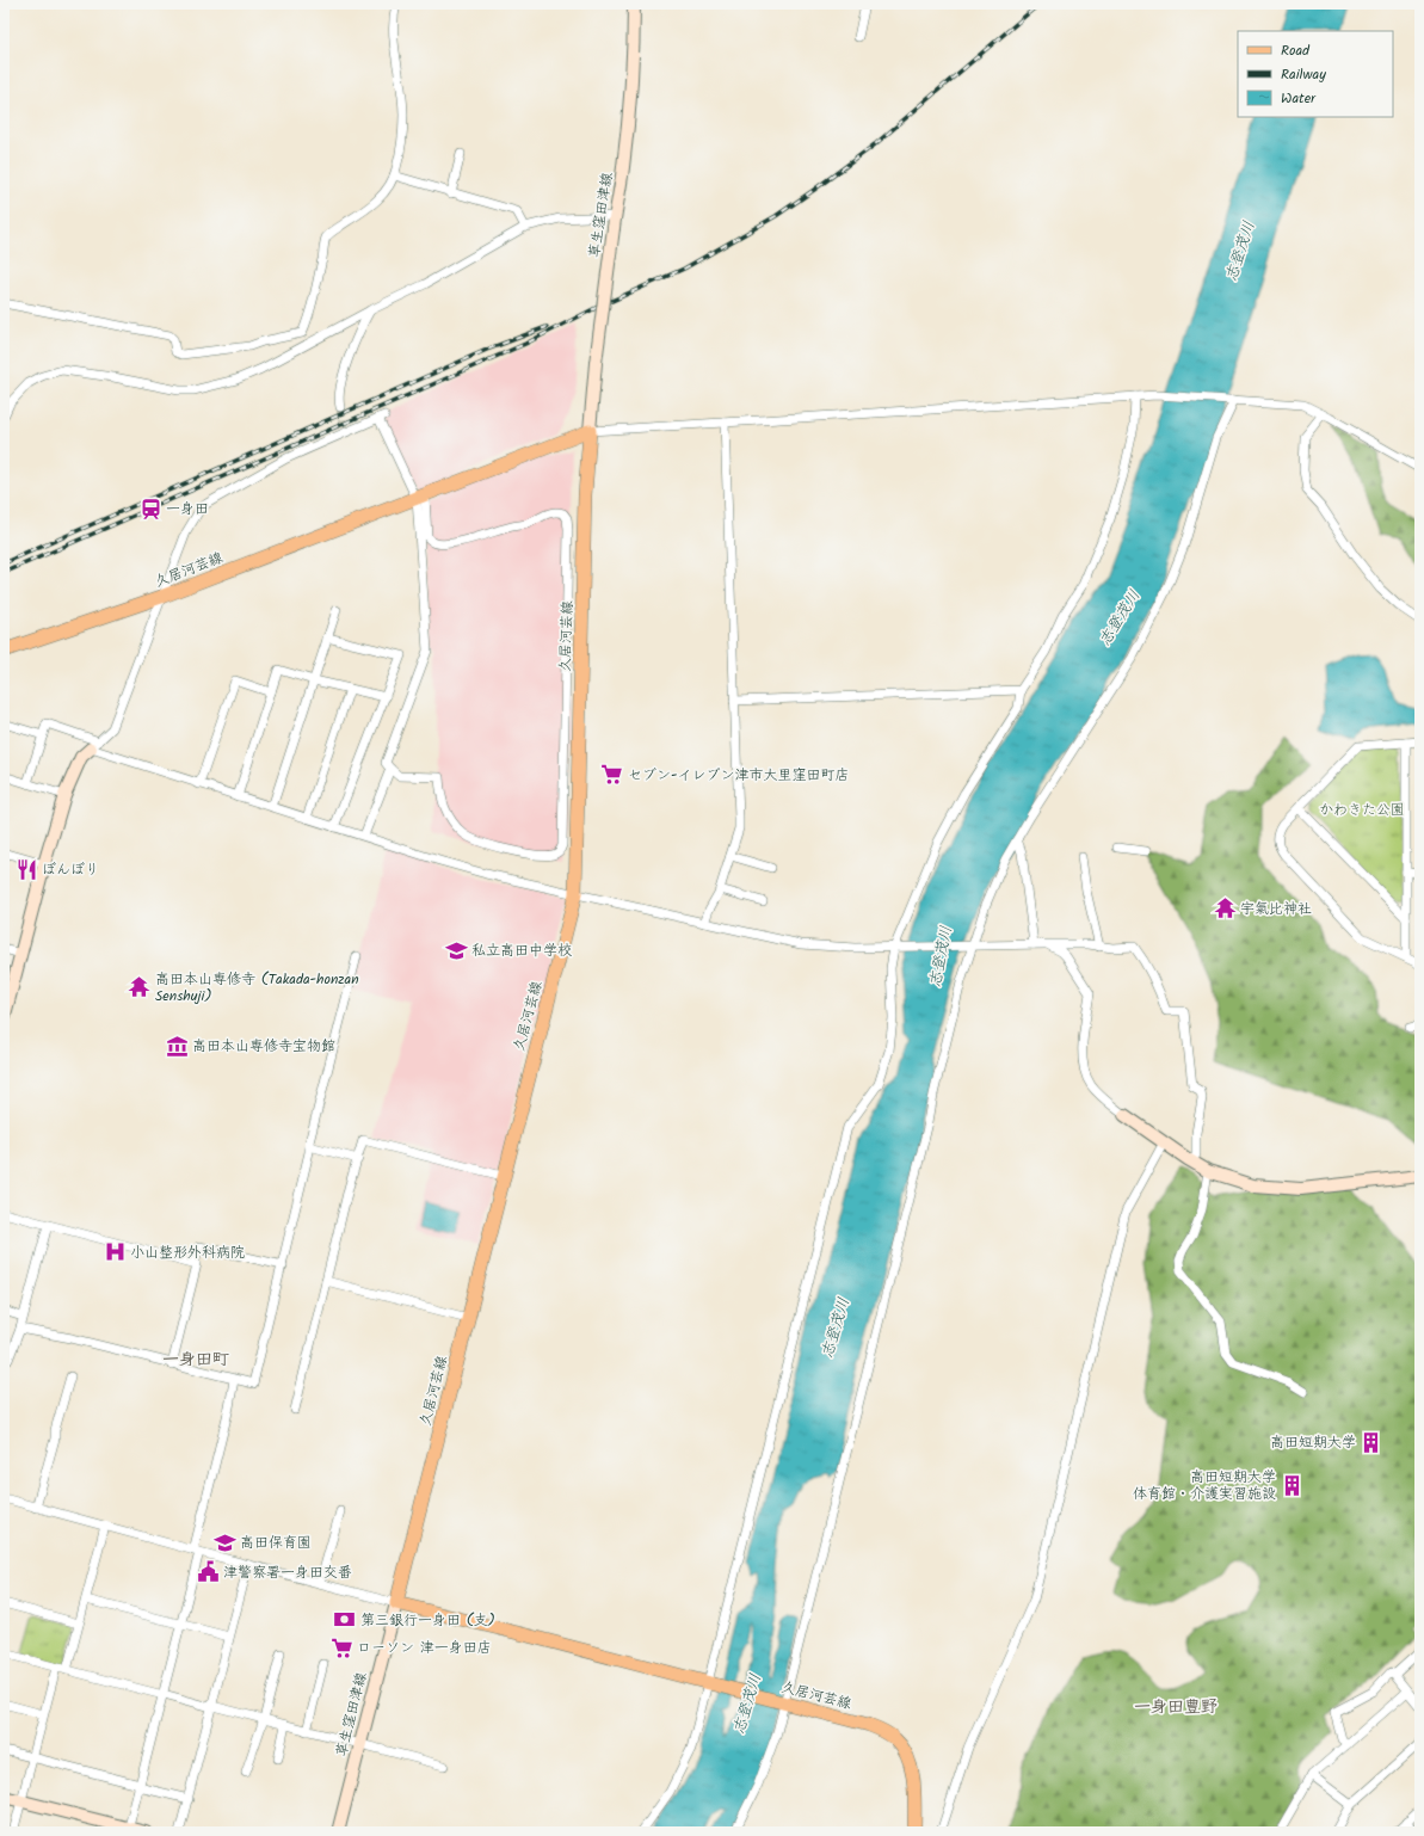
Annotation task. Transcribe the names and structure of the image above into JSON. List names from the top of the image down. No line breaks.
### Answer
{"streets":{"main road":["久居河芸線"],"street":["草生窪田津線"]},"crossings":[["草生窪田津線","久居河芸線"]],"districts":["一身田町","一身田豊野"],"water":["志登茂川"],"parks":["かわきた公園"],"places":{"station":["一身田"],"supermarket":["セブン-イレブン津市大里窪田町店","ローソン 津一身田店"],"restaurant":["ぼんぼり"],"temple":["宇氣比神社","高田本山専修寺 (Takada-honzan Senshuji)"],"school or university":["私立高田中学校","高田保育園"],"museum":["高田本山専修寺宝物館"],"hospital":["小山整形外科病院"],"building":["高田短期大学","高田短期大学 体育館・介護実習施設"],"public building":["津警察署一身田交番"],"bank":["第三銀行一身田 (支)"]},"legend":["Road","Railway","Water"]}
